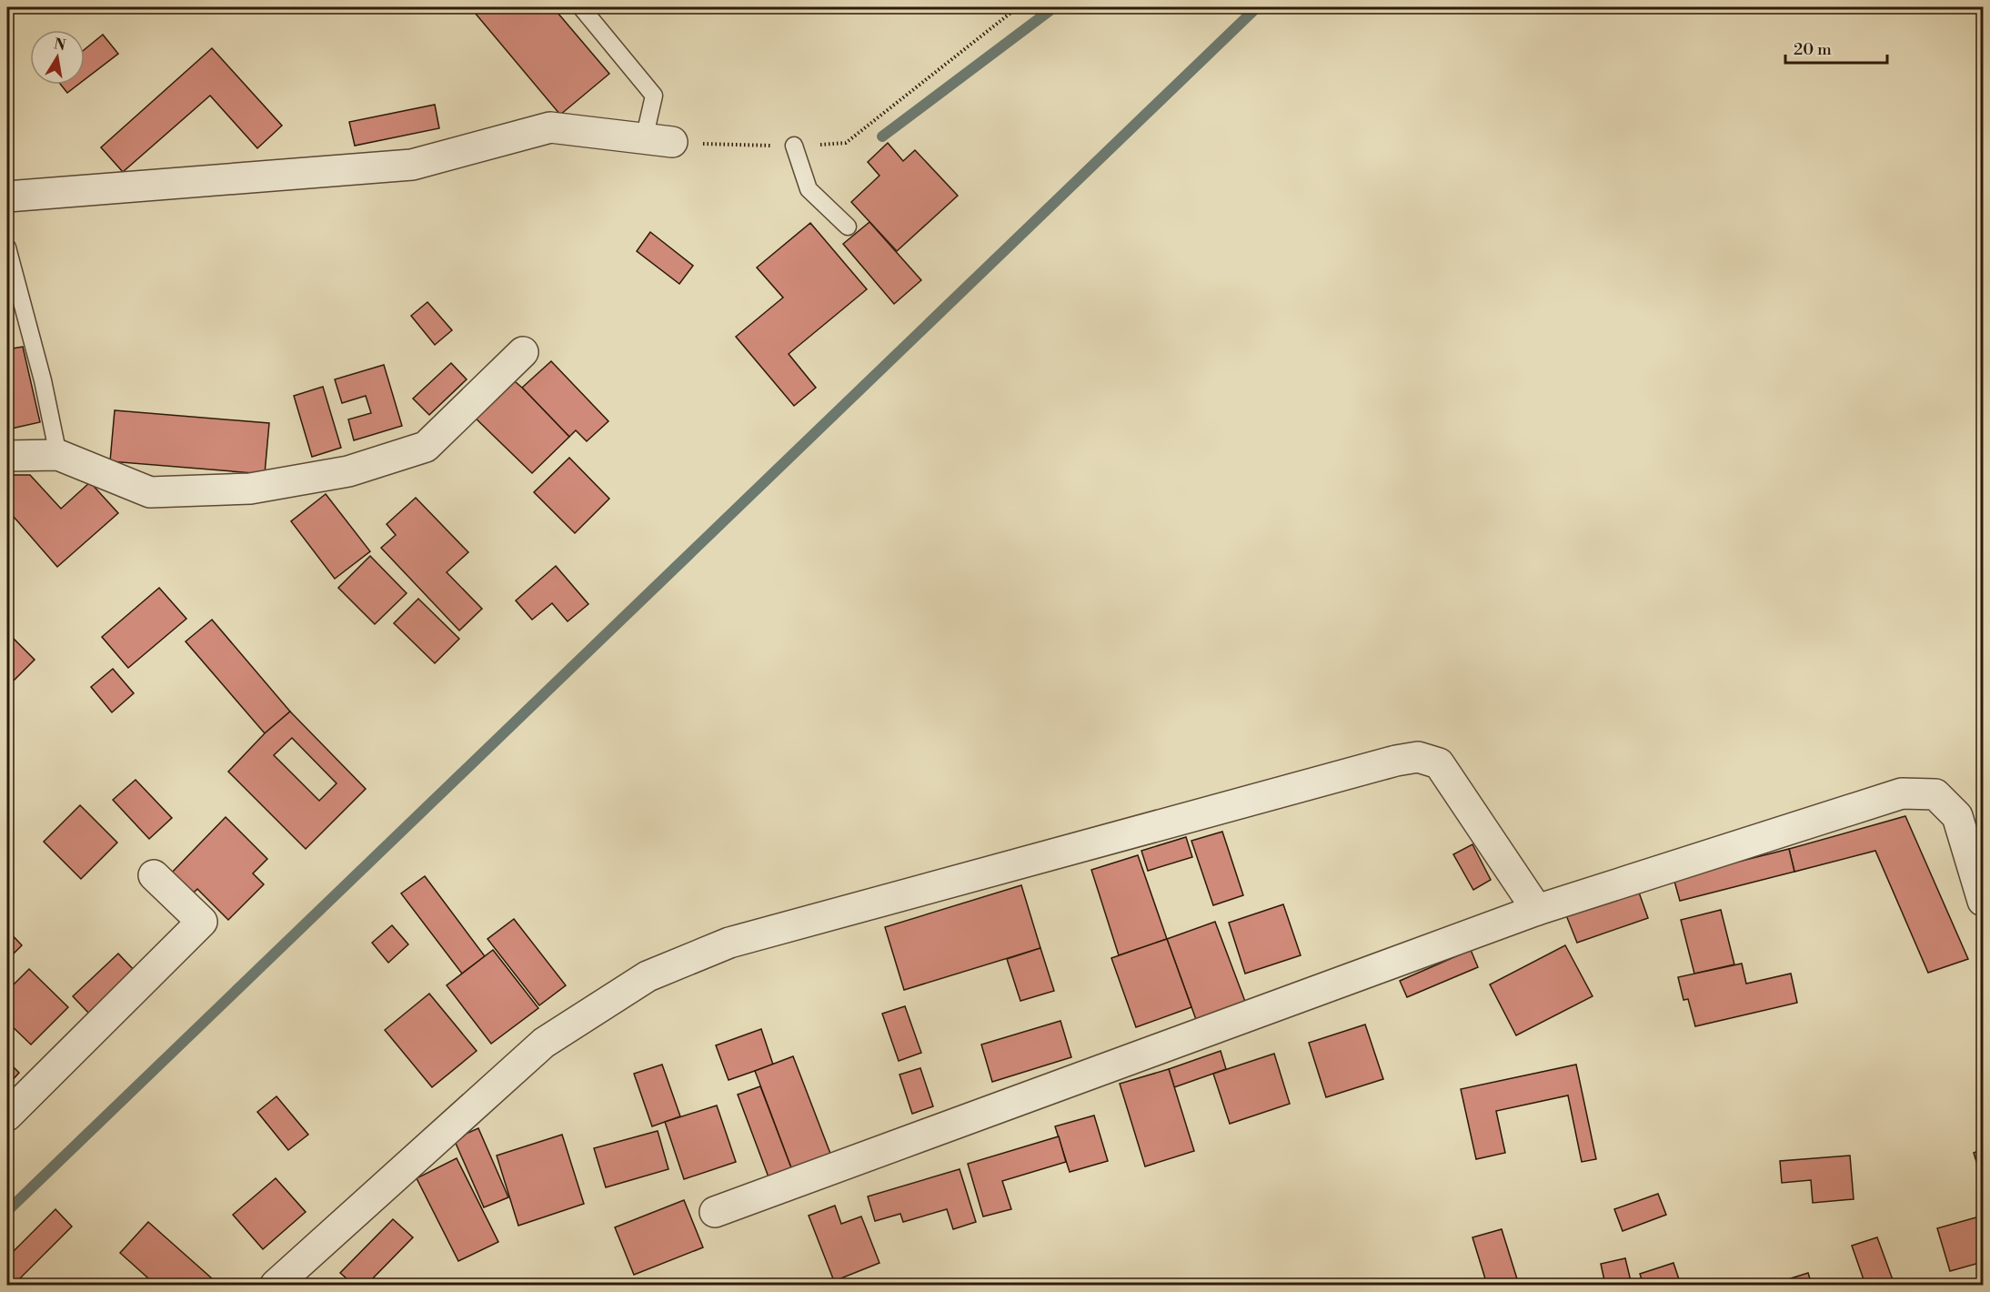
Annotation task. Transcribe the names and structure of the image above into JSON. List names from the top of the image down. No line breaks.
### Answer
{"scale_bar":"20 m","north":"top"}
